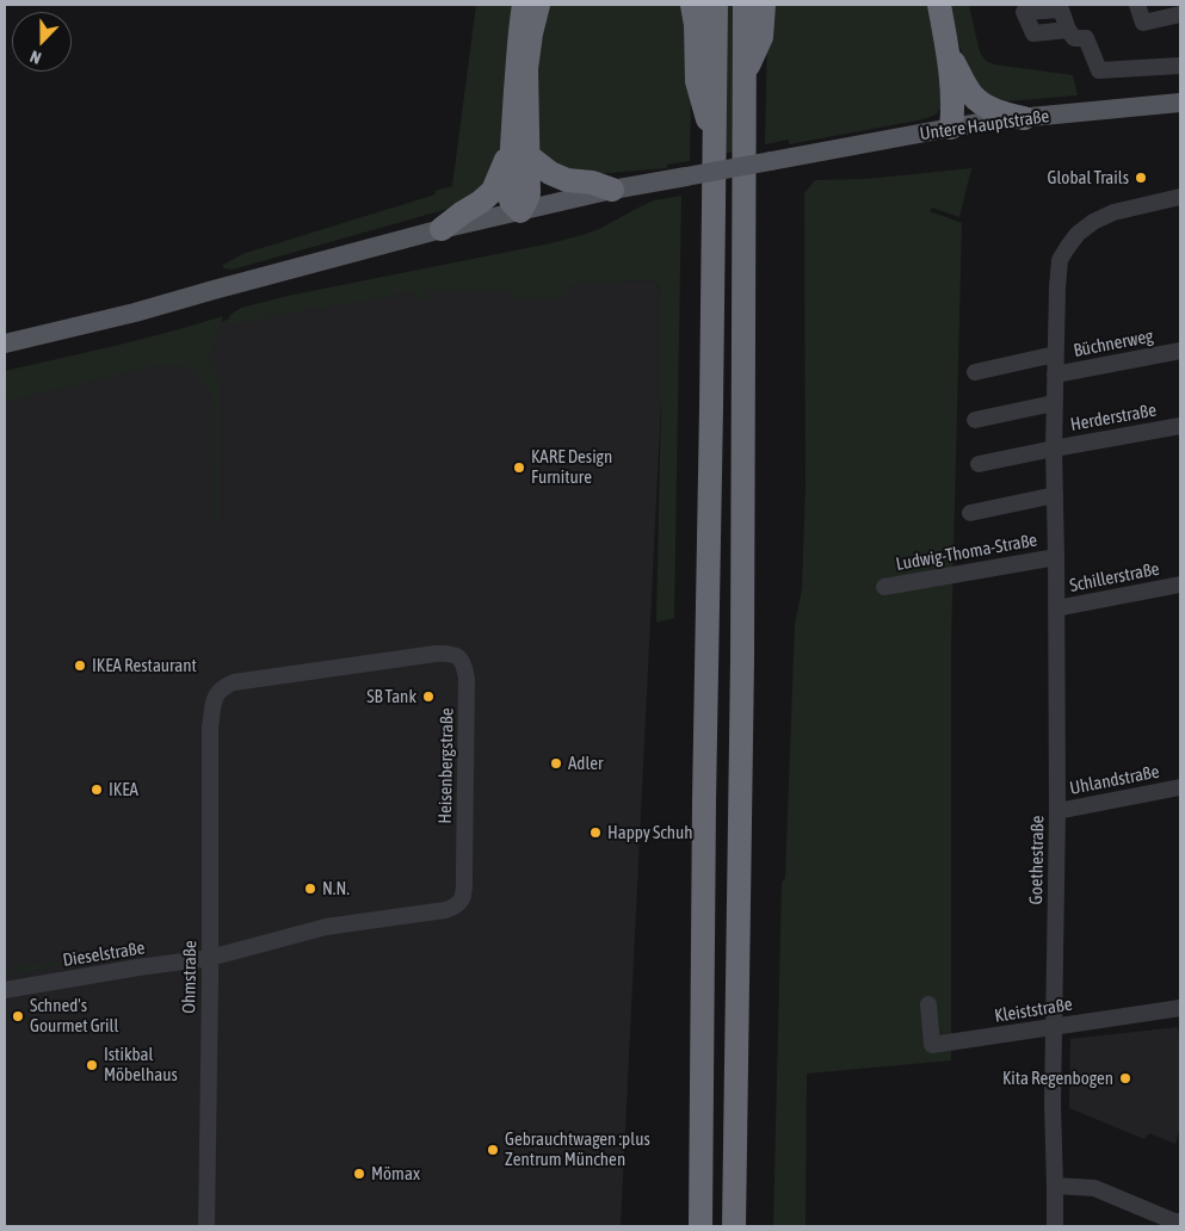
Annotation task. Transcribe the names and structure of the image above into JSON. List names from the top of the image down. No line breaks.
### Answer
{"streets":{"main road":["Untere Hauptstraße"],"street":["Büchnerweg","Herderstraße","Ludwig-Thoma-Straße","Schillerstraße","Heisenbergstraße","Uhlandstraße","Goethestraße","Dieselstraße","Ohmstraße","Kleiststraße"]},"crossings":[["Büchnerweg","Goethestraße"],["Herderstraße","Goethestraße"],["Ludwig-Thoma-Straße","Goethestraße"],["Schillerstraße","Goethestraße"],["Heisenbergstraße","Dieselstraße"],["Heisenbergstraße","Ohmstraße"],["Uhlandstraße","Goethestraße"],["Goethestraße","Kleiststraße"],["Dieselstraße","Ohmstraße"]],"places":["Global Trails","KARE Design Furniture","IKEA Restaurant","SB Tank","Adler","IKEA","Happy Schuh","N.N.","Schned's Gourmet Grill","Istikbal Möbelhaus","Kita Regenbogen","Gebrauchtwagen :plus Zentrum München","Mömax"],"north":"bottom"}
